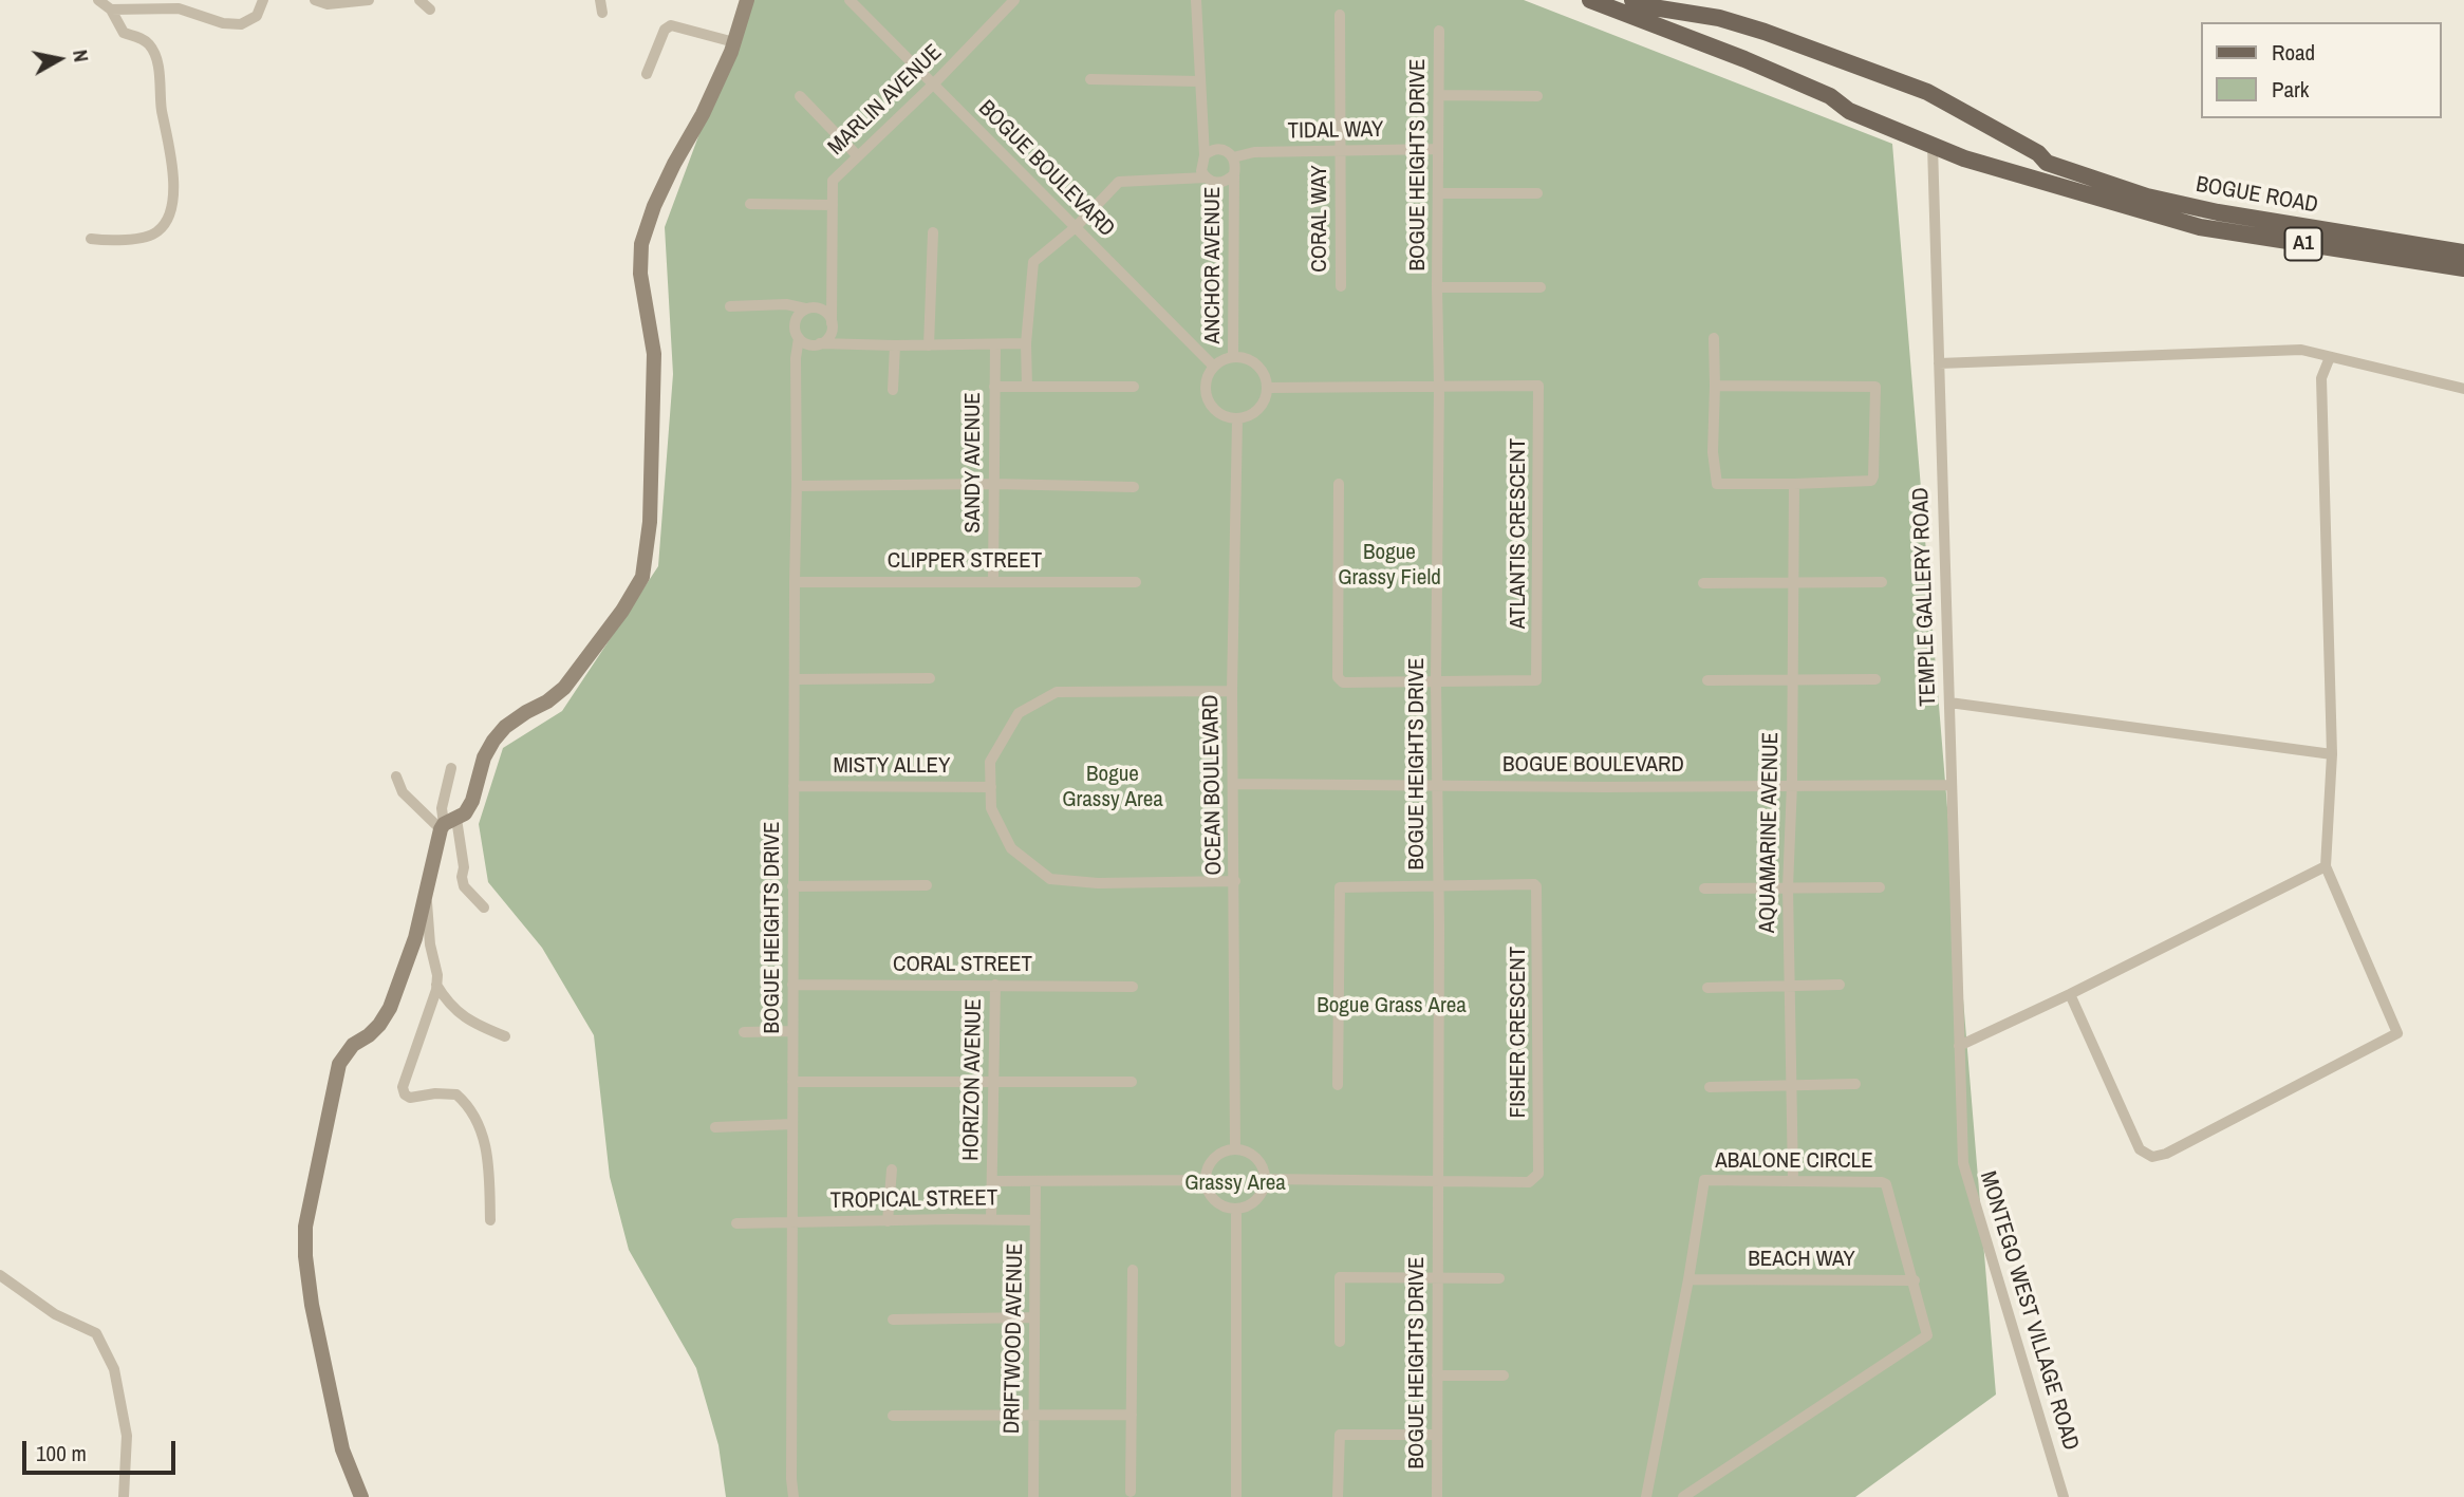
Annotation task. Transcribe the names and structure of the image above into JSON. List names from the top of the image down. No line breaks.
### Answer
{"streets":{"main road":["BOGUE ROAD","A1"],"street":["MARLIN AVENUE","TIDAL WAY","BOGUE HEIGHTS DRIVE","BOGUE BOULEVARD","CORAL WAY","ANCHOR AVENUE","SANDY AVENUE","ATLANTIS CRESCENT","CLIPPER STREET","TEMPLE GALLERY ROAD","MISTY ALLEY","OCEAN BOULEVARD","AQUAMARINE AVENUE","CORAL STREET","FISHER CRESCENT","HORIZON AVENUE","ABALONE CIRCLE","TROPICAL STREET","BEACH WAY","MONTEGO WEST VILLAGE ROAD","DRIFTWOOD AVENUE"]},"crossings":[["MARLIN AVENUE","BOGUE HEIGHTS DRIVE"],["MARLIN AVENUE","BOGUE BOULEVARD"],["TIDAL WAY","BOGUE HEIGHTS DRIVE"],["TIDAL WAY","CORAL WAY"],["TIDAL WAY","ANCHOR AVENUE"],["BOGUE HEIGHTS DRIVE","BOGUE BOULEVARD"],["BOGUE HEIGHTS DRIVE","ATLANTIS CRESCENT"],["BOGUE HEIGHTS DRIVE","CLIPPER STREET"],["BOGUE HEIGHTS DRIVE","MISTY ALLEY"],["BOGUE HEIGHTS DRIVE","CORAL STREET"],["BOGUE HEIGHTS DRIVE","FISHER CRESCENT"],["BOGUE HEIGHTS DRIVE","TROPICAL STREET"],["BOGUE BOULEVARD","ANCHOR AVENUE"],["BOGUE BOULEVARD","TEMPLE GALLERY ROAD"],["BOGUE BOULEVARD","OCEAN BOULEVARD"],["BOGUE BOULEVARD","AQUAMARINE AVENUE"],["BOGUE ROAD","TEMPLE GALLERY ROAD"],["ANCHOR AVENUE","OCEAN BOULEVARD"],["SANDY AVENUE","CLIPPER STREET"],["TEMPLE GALLERY ROAD","MONTEGO WEST VILLAGE ROAD"],["AQUAMARINE AVENUE","ABALONE CIRCLE"],["CORAL STREET","HORIZON AVENUE"],["HORIZON AVENUE","TROPICAL STREET"],["ABALONE CIRCLE","BEACH WAY"],["TROPICAL STREET","DRIFTWOOD AVENUE"]],"parks":["Bogue Grassy Field","Bogue Grassy Area","Bogue Grass Area","Grassy Area"],"legend":["Road","Park"],"scale_bar":"100 m","north":"right"}
